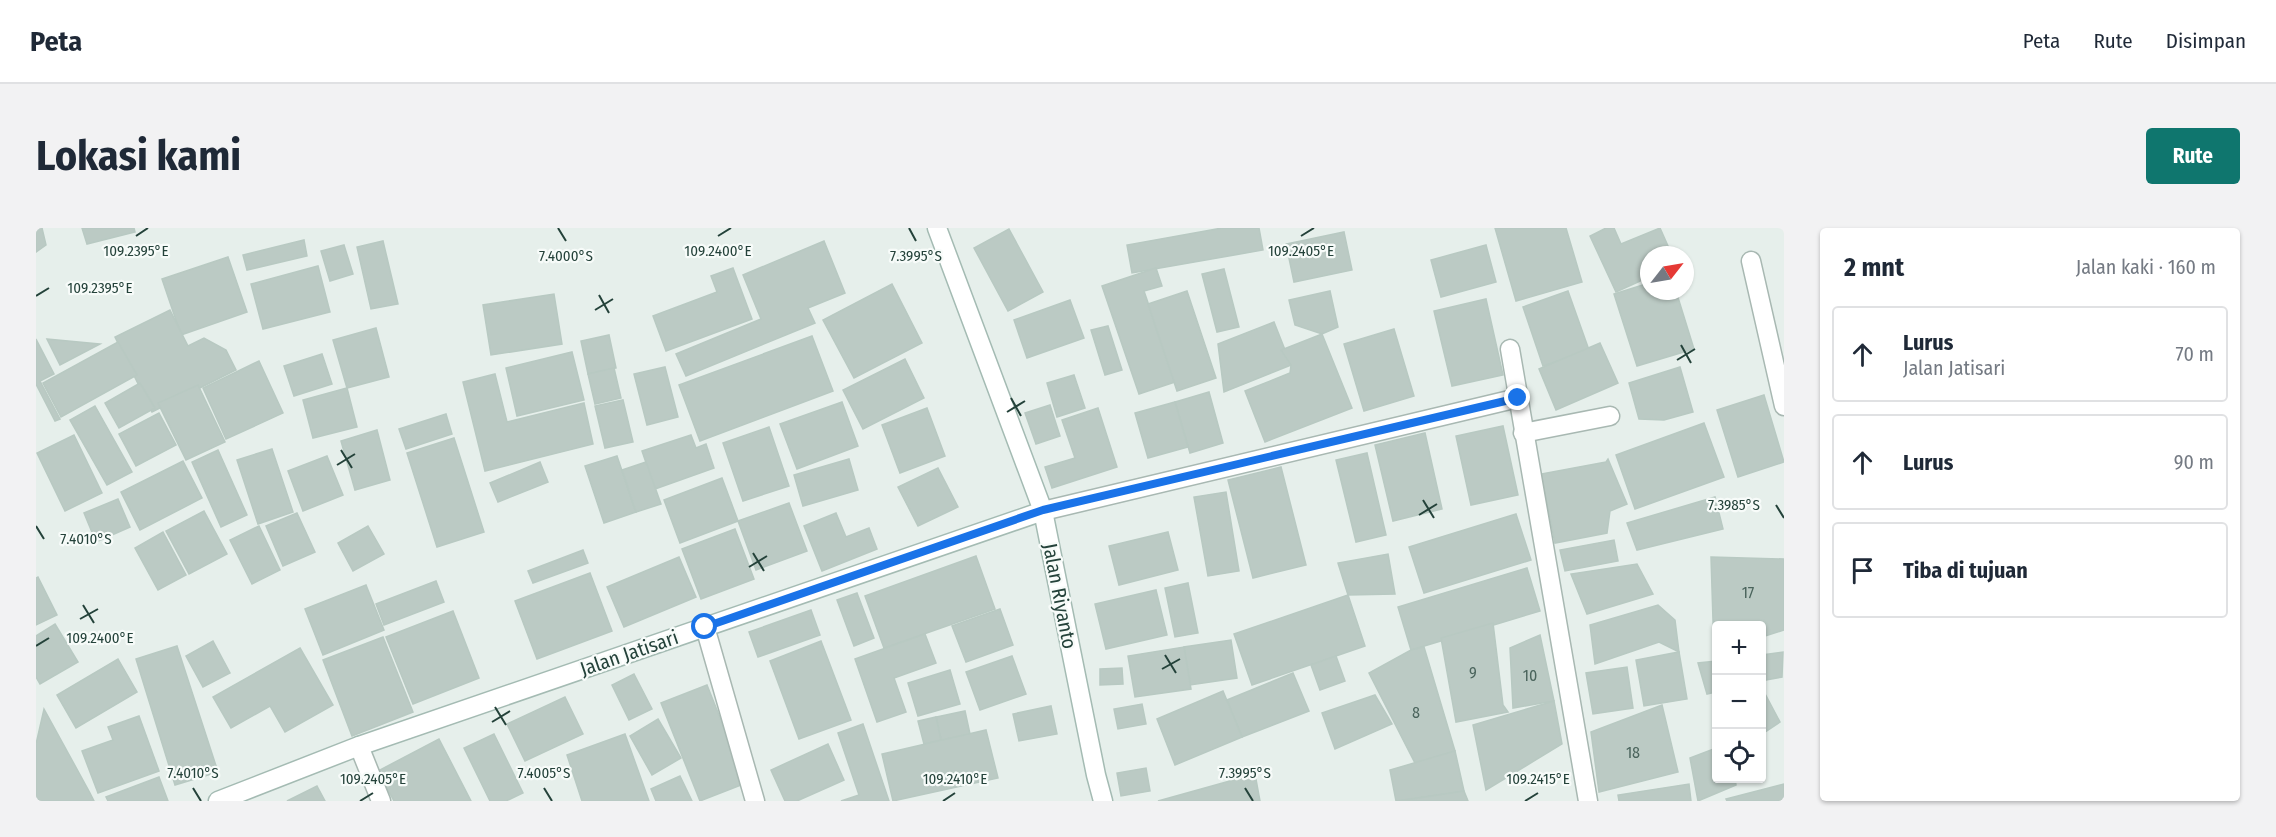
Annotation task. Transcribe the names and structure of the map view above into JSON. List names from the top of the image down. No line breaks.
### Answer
{"streets":{"street":["Jalan Riyanto","Jalan Jatisari"]},"crossings":[["Jalan Riyanto","Jalan Jatisari"]],"house_numbers":["17","9","10","8","18"],"north":"top right","page":{"header":"Peta","nav":["Peta","Rute","Disimpan"],"buttons":"Rute","title":"Lokasi kami","heading":["2 mnt","Jalan kaki · 160 m"],"list":[["Lurus","Jalan Jatisari","70 m"],["Lurus","90 m"],"Tiba di tujuan"],"map_buttons":["+","−"]},"coordinates":["109.2395°E","109.2400°E","109.2405°E","7.4000°S","7.3995°S","7.3985°S","7.4010°S","7.4005°S","109.2410°E","109.2415°E"]}
